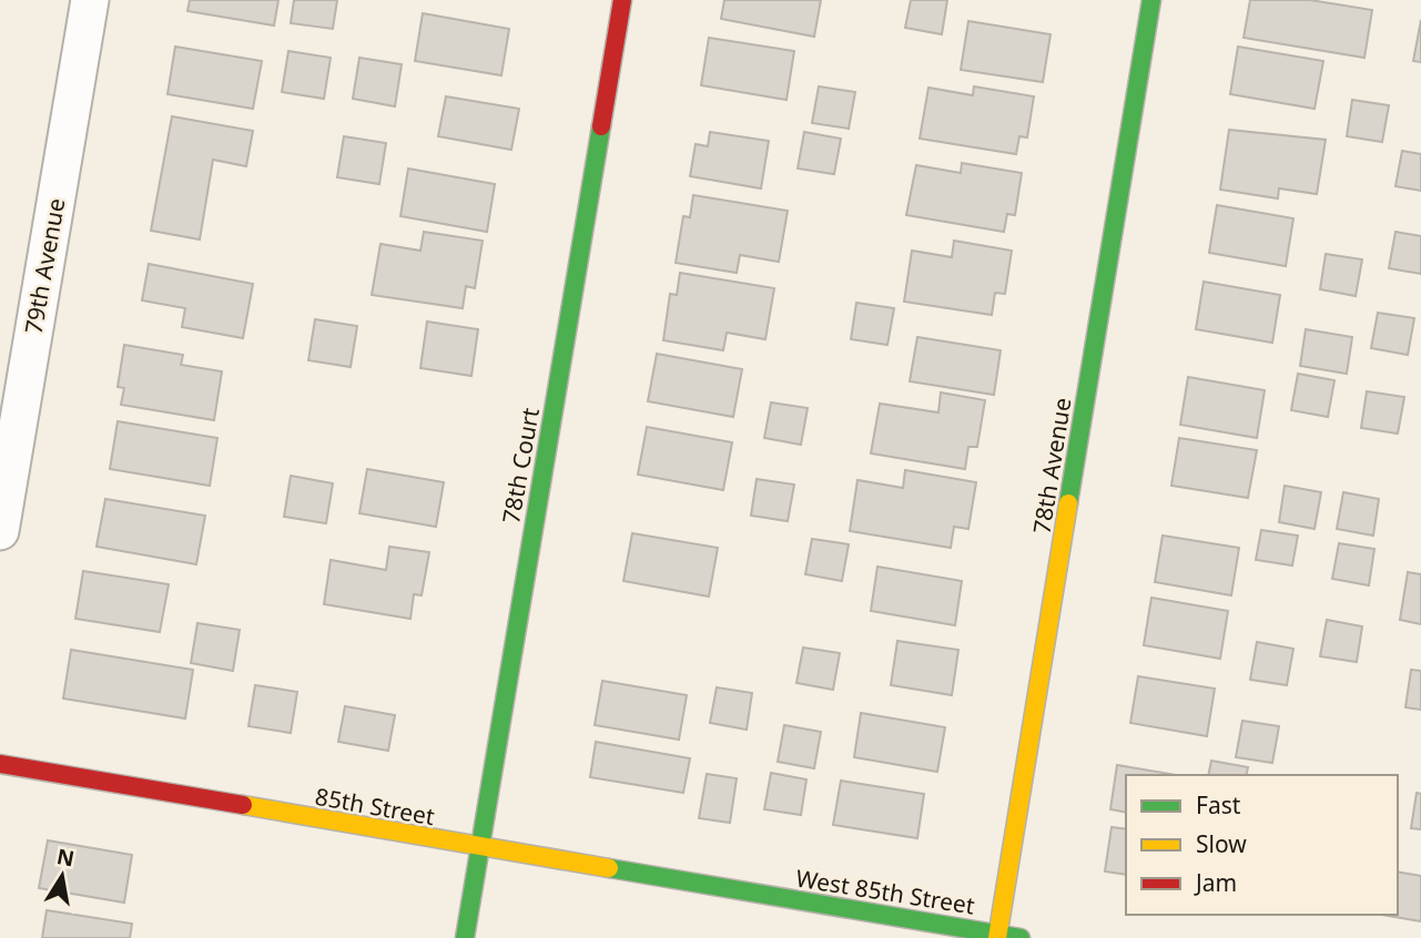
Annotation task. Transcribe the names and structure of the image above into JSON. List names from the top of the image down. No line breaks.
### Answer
{"streets":{"street":["79th Avenue","78th Court","78th Avenue","85th Street","West 85th Street"]},"crossings":[["78th Court","85th Street"],["78th Avenue","West 85th Street"],["85th Street","West 85th Street"]],"legend":["Fast","Slow","Jam"],"north":"top"}
